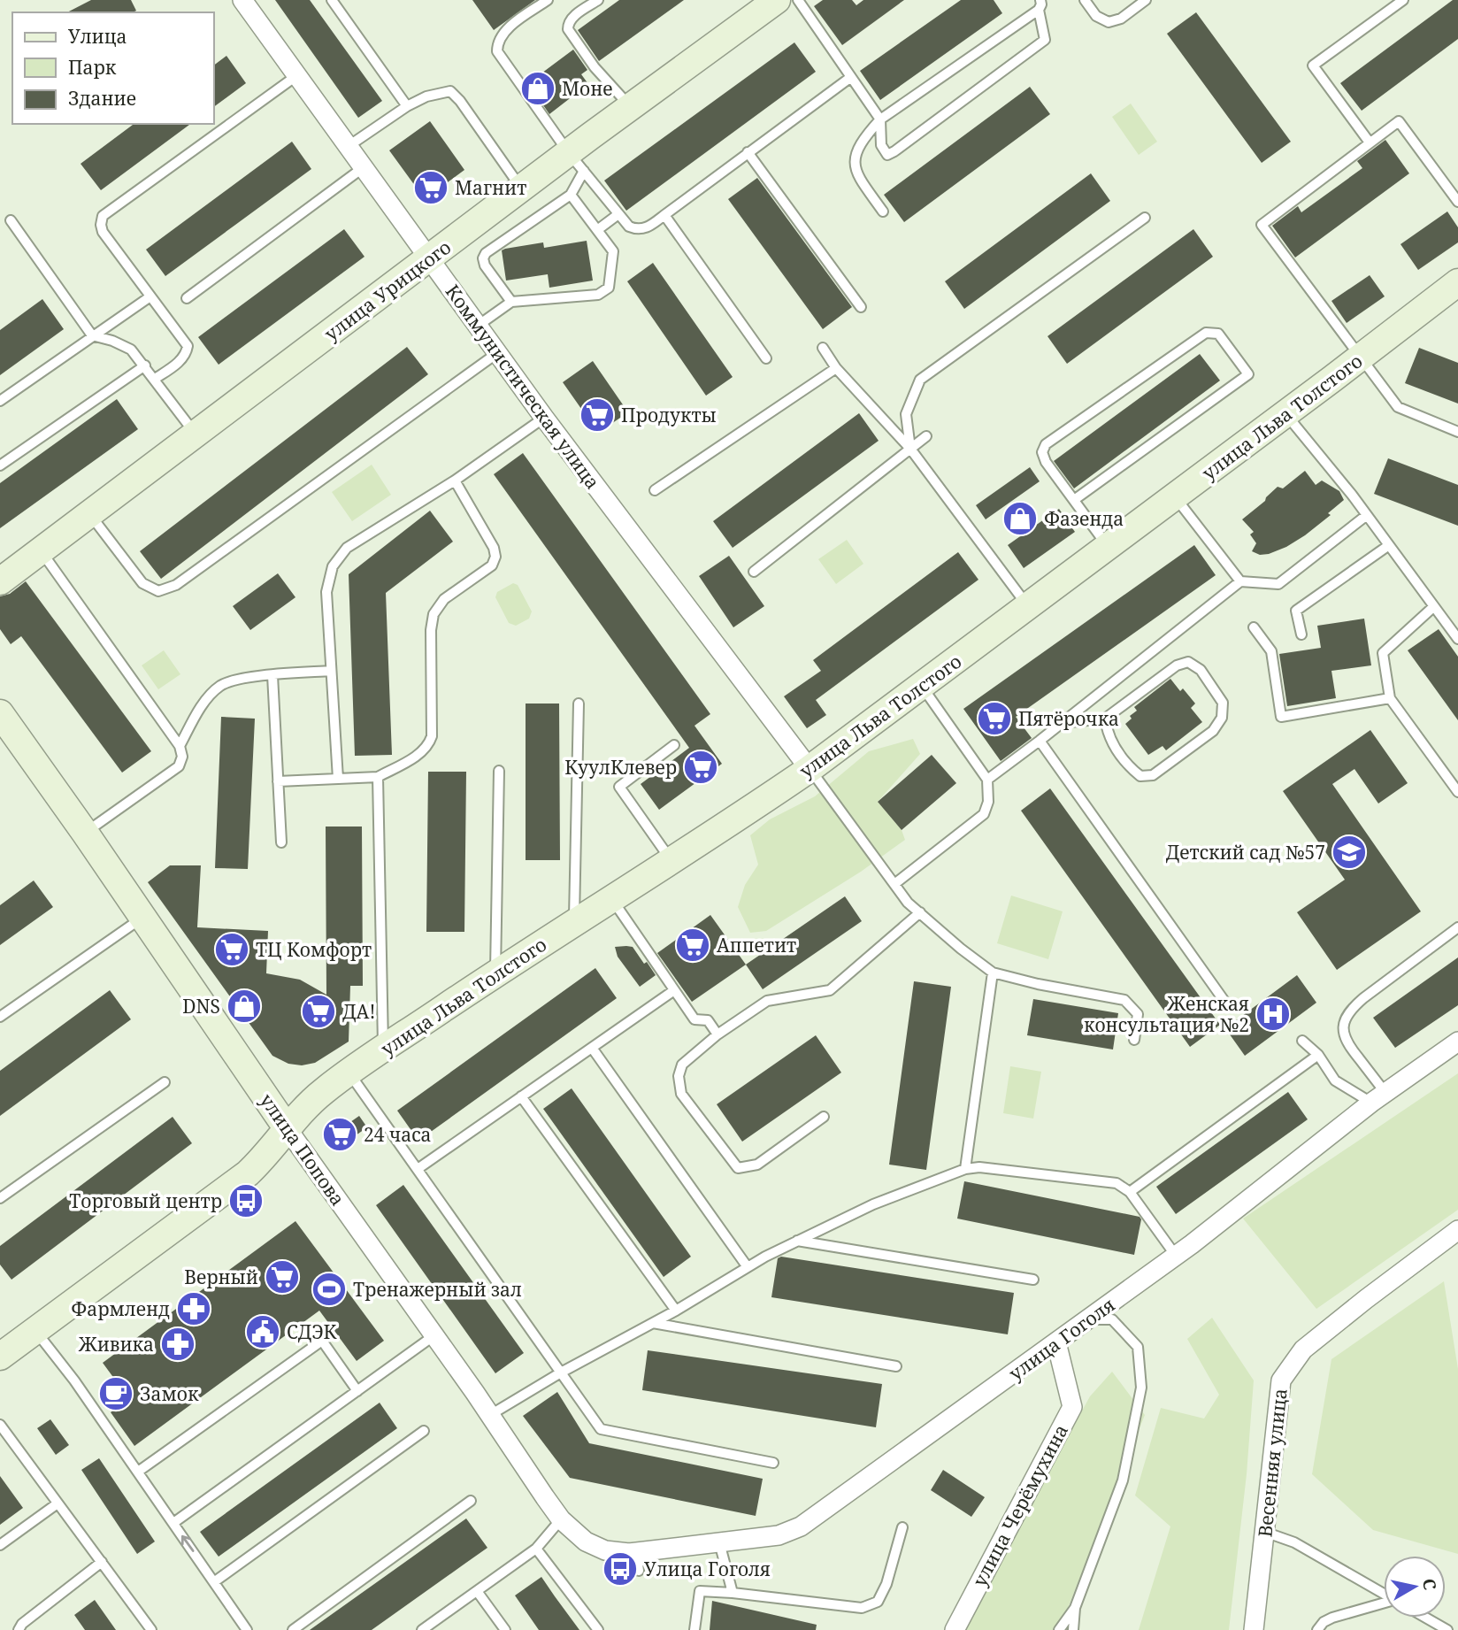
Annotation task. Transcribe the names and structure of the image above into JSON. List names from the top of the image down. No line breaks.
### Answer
{"streets":{"street":["улица Урицкого","Коммунистическая улица","улица Льва Толстого","улица Попова","улица Гоголя","Весенняя улица","улица Черёмухина"]},"crossings":[["улица Урицкого","Коммунистическая улица"],["Коммунистическая улица","улица Льва Толстого"],["улица Льва Толстого","улица Попова"],["улица Попова","улица Гоголя"],["улица Гоголя","улица Черёмухина"]],"places":{"shop":["Моне","Фазенда","DNS"],"supermarket":["Магнит","Продукты","Пятёрочка","КуулКлевер","Аппетит","ТЦ Комфорт","ДА!","24 часа","Верный"],"school or university":["Детский сад №57"],"hospital":["Женская консультация №2"],"bus stop":["Торговый центр","Улица Гоголя"],"sports":["Тренажерный зал"],"pharmacy":["Фармленд","Живика"],"public building":["СДЭК"],"cafe":["Замок"]},"legend":["Улица","Парк","Здание"],"north":"right"}
